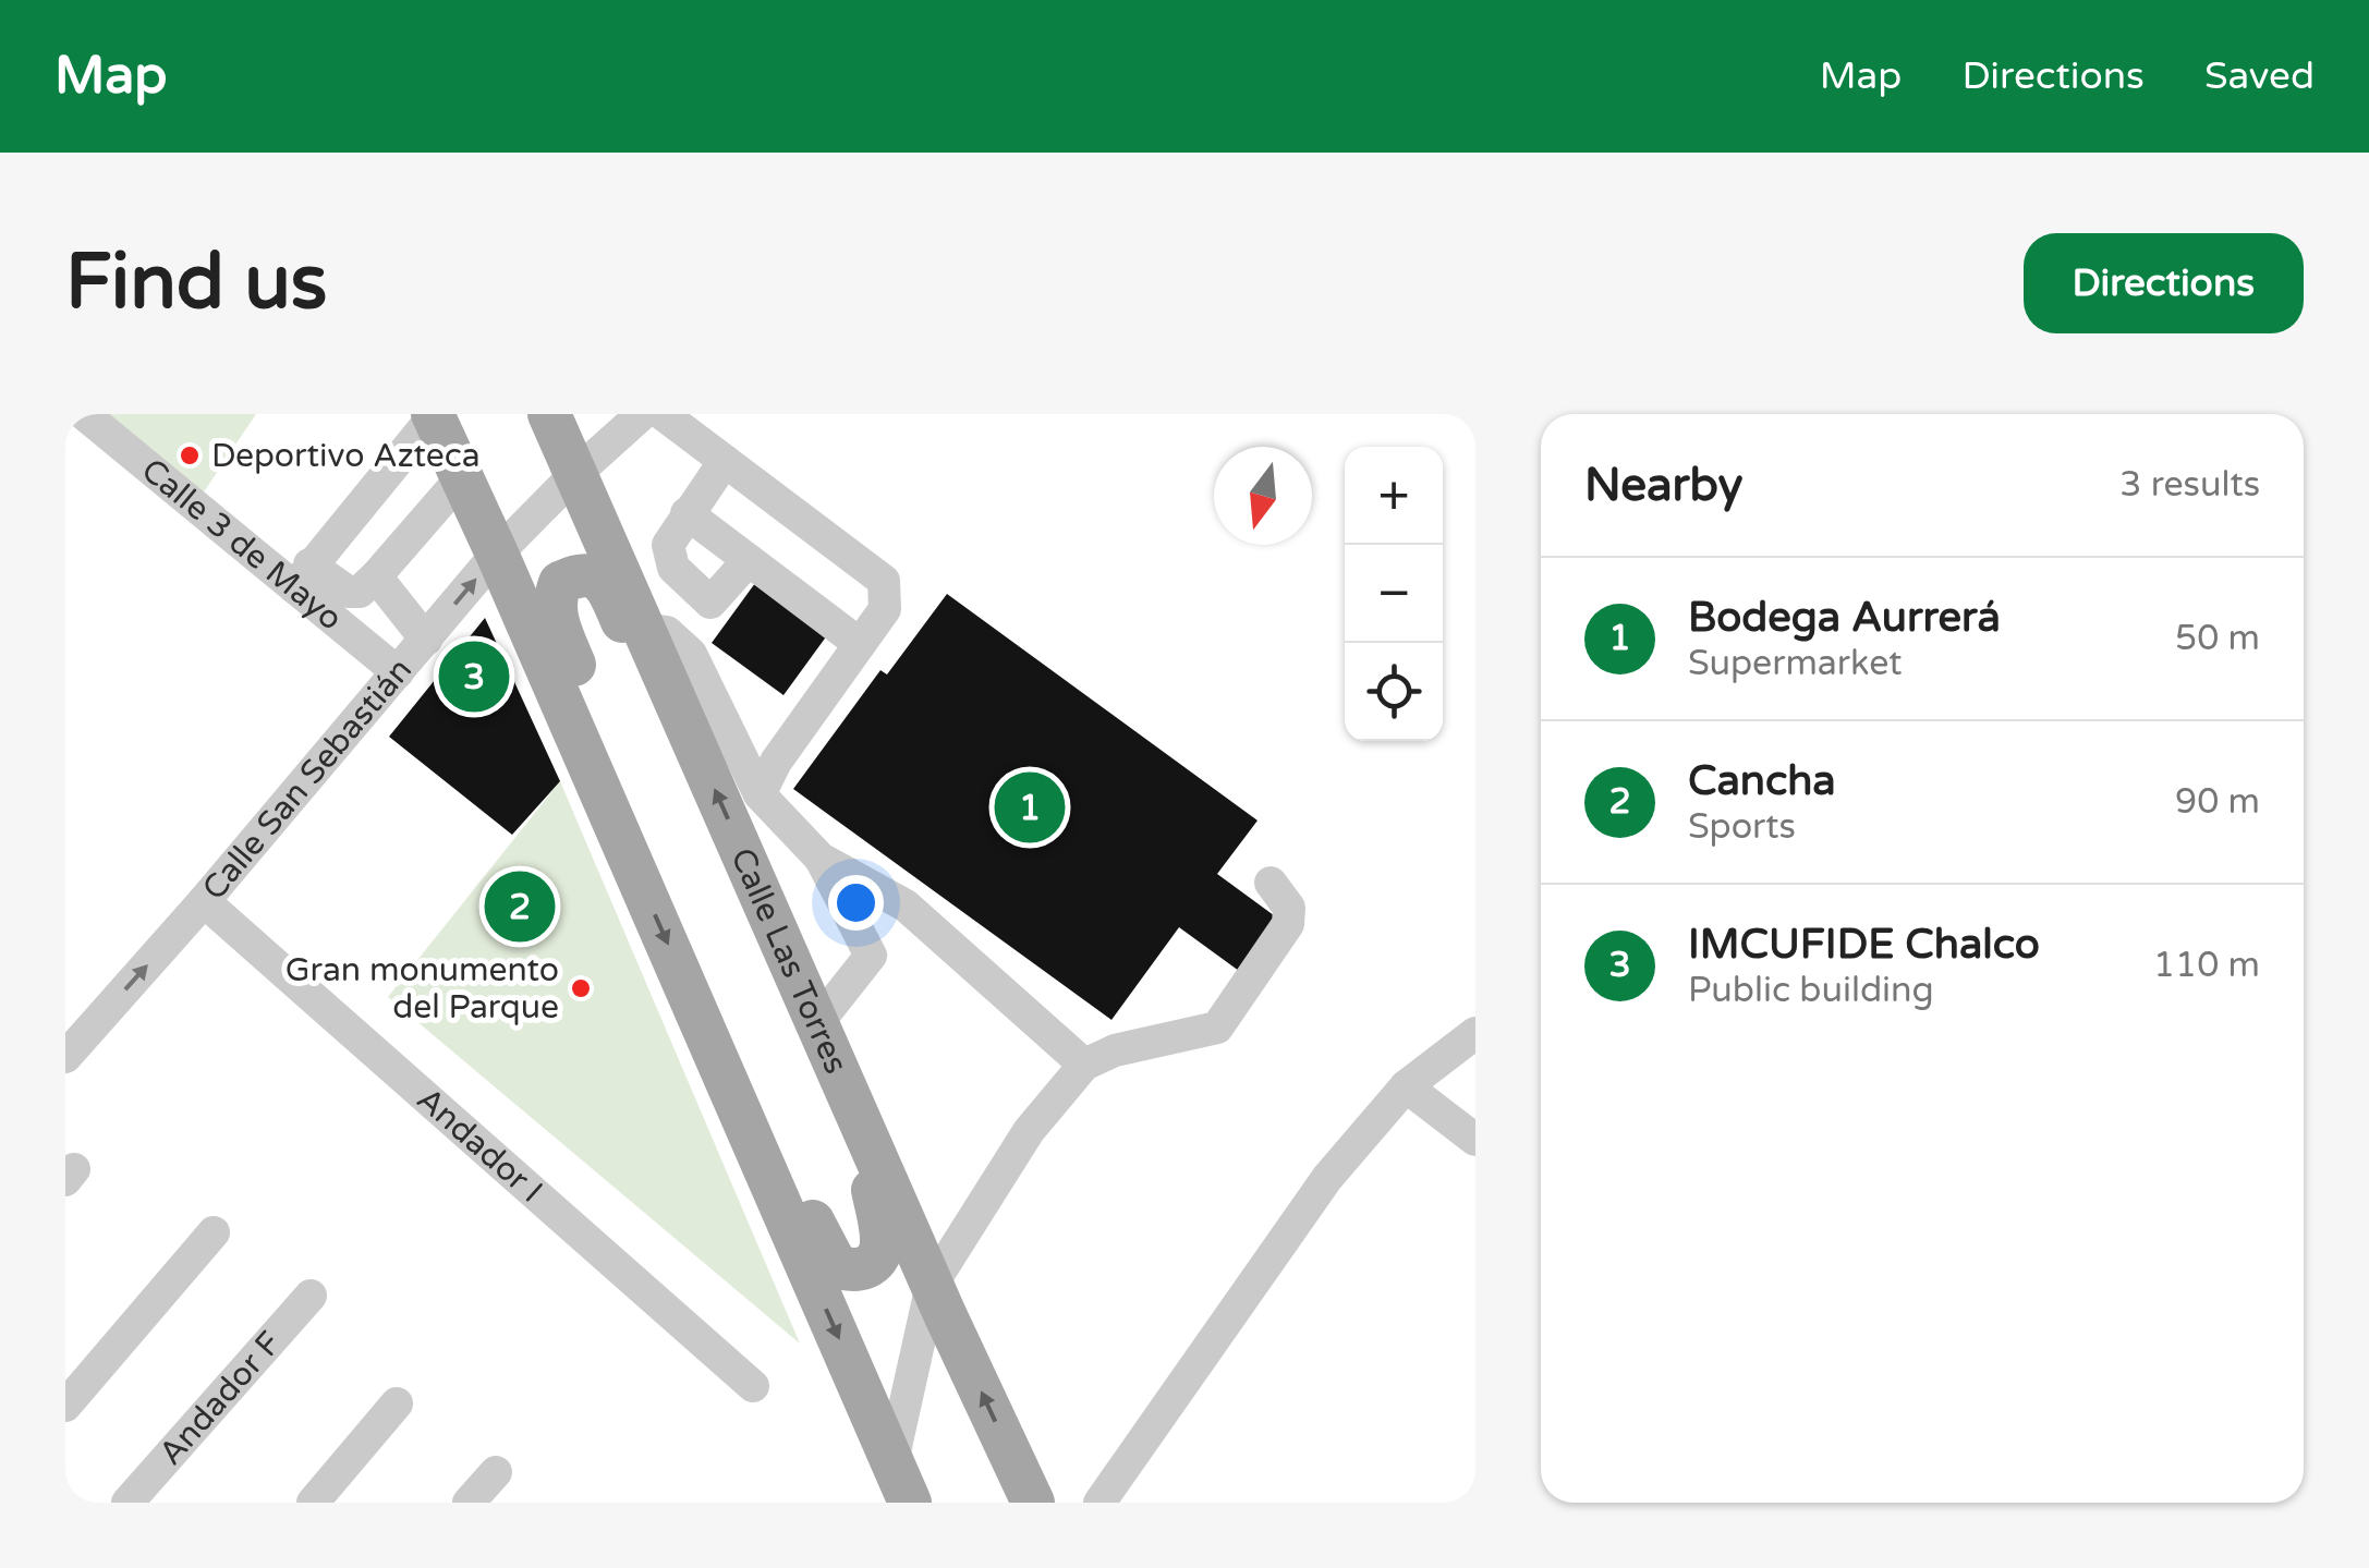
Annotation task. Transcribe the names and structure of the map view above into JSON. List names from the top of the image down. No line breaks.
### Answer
{"streets":{"main road":["Calle Las Torres"],"street":["Calle 3 de Mayo","Calle San Sebastián","Andador I","Andador F"]},"crossings":[["Calle 3 de Mayo","Calle San Sebastián"],["Calle San Sebastián","Calle Las Torres"],["Calle San Sebastián","Andador I"]],"places":["Deportivo Azteca","Gran monumento del Parque"],"north":"bottom","page":{"header":"Map","nav":["Map","Directions","Saved"],"buttons":"Directions","title":"Find us","heading":["Nearby","3 results"],"map_buttons":["+","−"],"list":[{"mark":"1","name":"Bodega Aurrerá","note":"Supermarket","value":"50 m"},{"mark":"2","name":"Cancha","note":"Sports","value":"90 m"},{"mark":"3","name":"IMCUFIDE Chalco","note":"Public building","value":"110 m"}],"pins":["3","1","2"]}}
